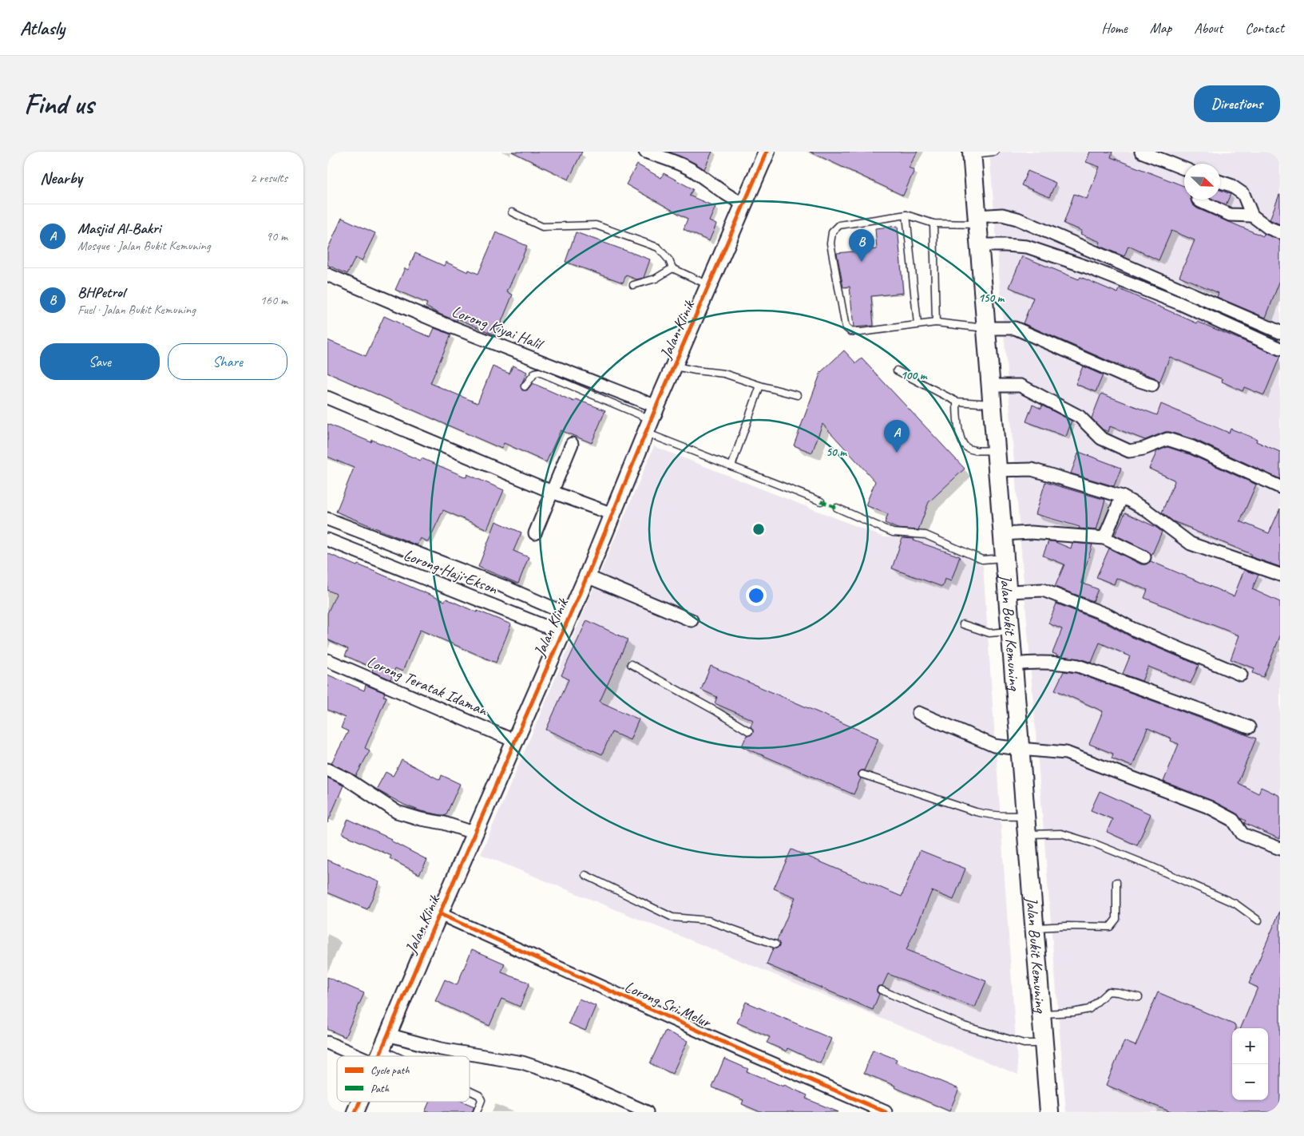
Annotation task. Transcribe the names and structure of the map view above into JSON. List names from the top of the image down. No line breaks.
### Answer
{"streets":{"main road":["Jalan Bukit Kemuning"],"street":["Lorong Kiyai Halil","Jalan Klinik","Lorong Haji Ekson","Lorong Teratak Idaman","Lorong Sri Melur"]},"crossings":[["Lorong Kiyai Halil","Jalan Klinik"],["Jalan Klinik","Lorong Haji Ekson"],["Jalan Klinik","Lorong Teratak Idaman"],["Jalan Klinik","Lorong Sri Melur"]],"legend":["Cycle path","Path"],"north":"bottom right","page":{"header":"Atlasly","nav":["Home","Map","About","Contact"],"buttons":["Directions",["Save","Share"]],"title":"Find us","heading":["Nearby","2 results"],"list":[{"mark":"A","name":"Masjid Al-Bakri","note":"Mosque · Jalan Bukit Kemuning","value":"90 m"},{"mark":"B","name":"BHPetrol","note":"Fuel · Jalan Bukit Kemuning","value":"160 m"}],"pins":["B","A"],"map_buttons":["+","−"]},"rings":["150 m","100 m","50 m"]}
